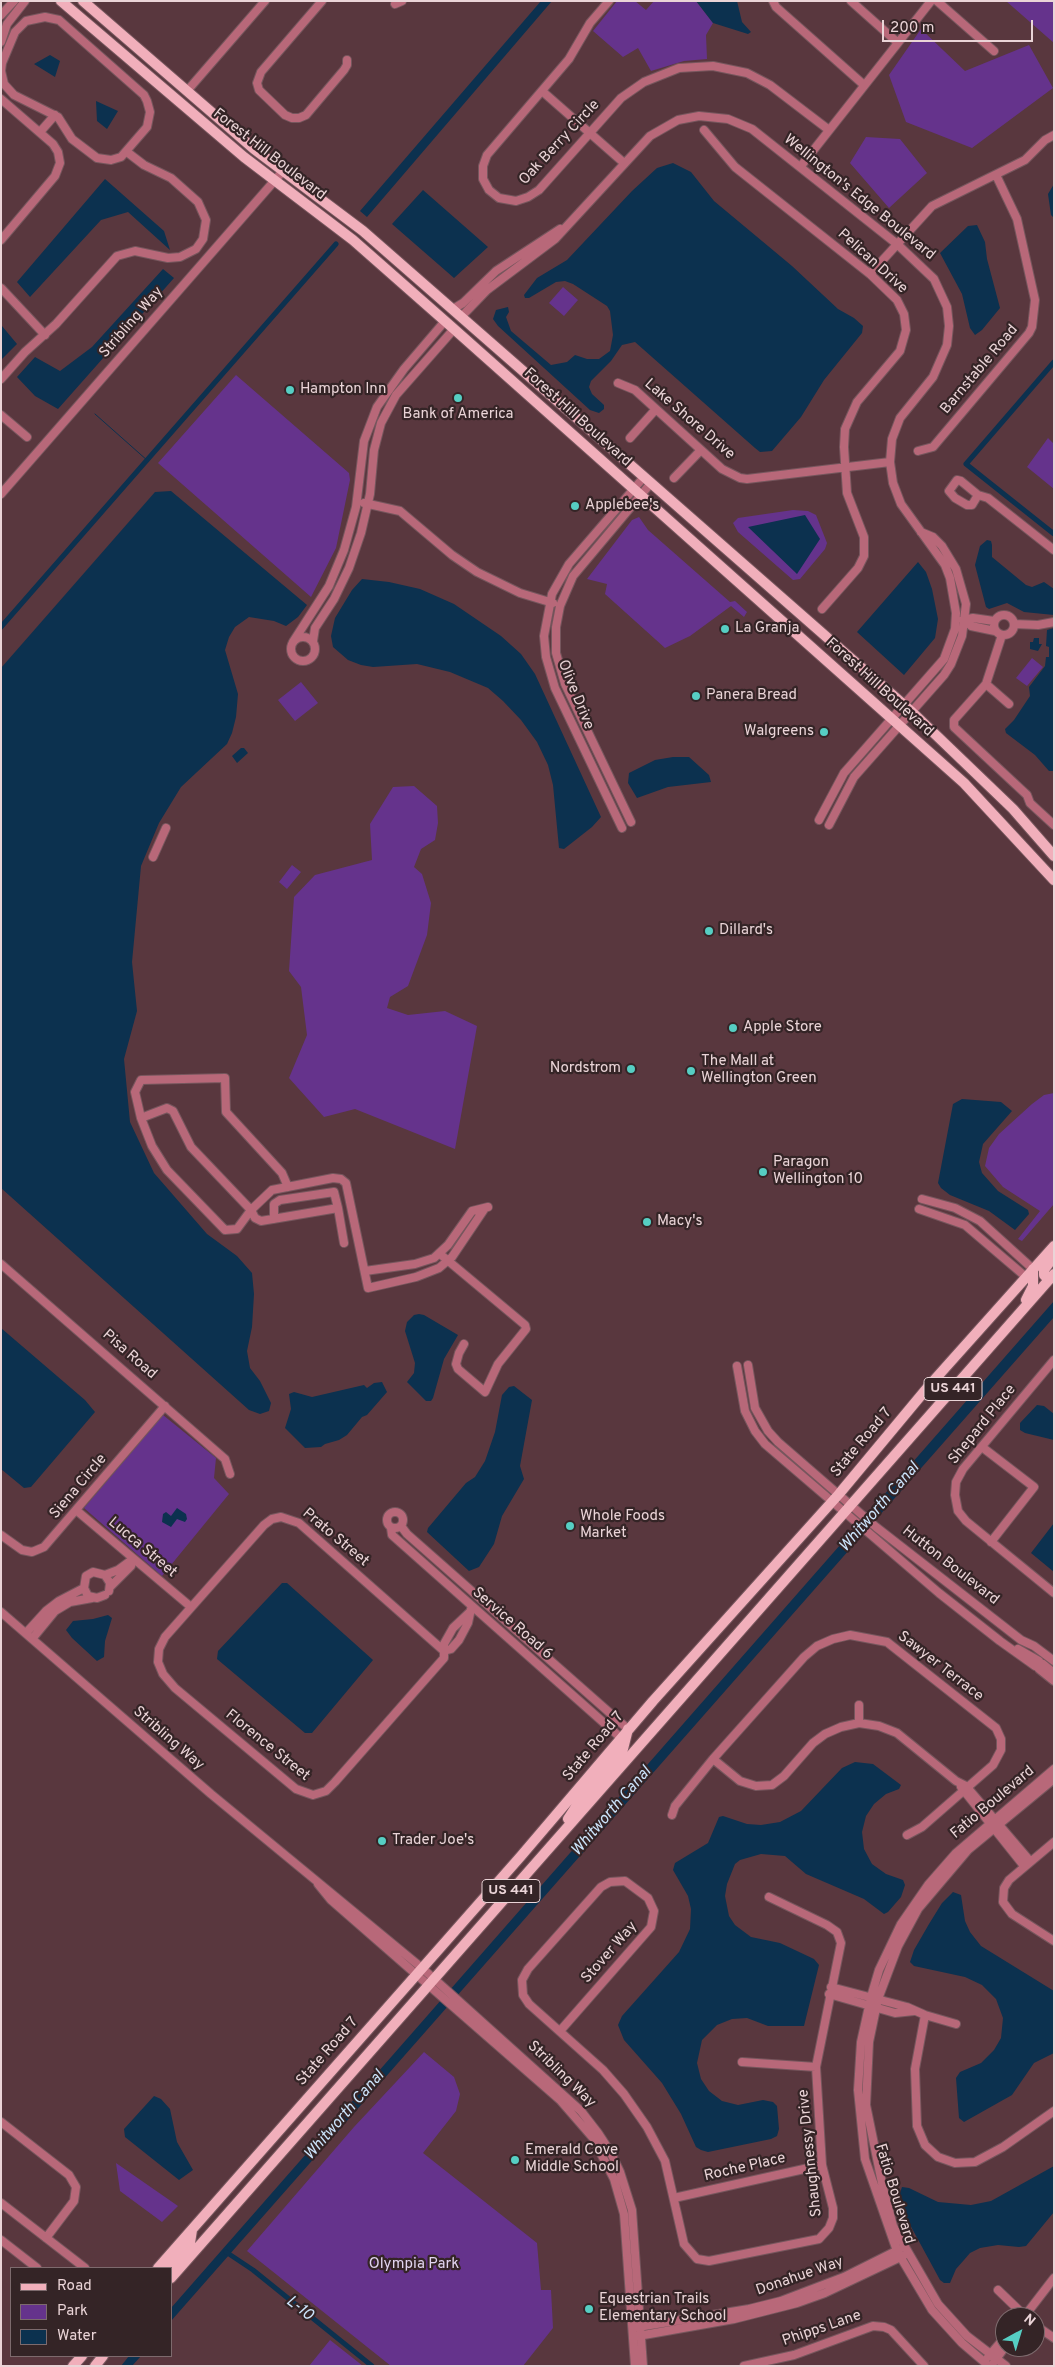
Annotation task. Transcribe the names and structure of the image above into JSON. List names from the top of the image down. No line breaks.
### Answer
{"streets":{"main road":["Forest Hill Boulevard","US 441","State Road 7"],"street":["Oak Berry Circle","Wellington's Edge Boulevard","Pelican Drive","Stribling Way","Barnstable Road","Lake Shore Drive","Olive Drive","Pisa Road","Shepard Place","Siena Circle","Prato Street","Lucca Street","Hutton Boulevard","Service Road 6","Sawyer Terrace","Florence Street","Fatio Boulevard","Stover Way","Shaughnessy Drive","Roche Place","Donahue Way","Phipps Lane"]},"crossings":[["Forest Hill Boulevard","Wellington's Edge Boulevard"],["Forest Hill Boulevard","Stribling Way"],["Forest Hill Boulevard","Olive Drive"],["Wellington's Edge Boulevard","Lake Shore Drive"],["Pelican Drive","Lake Shore Drive"],["Stribling Way","State Road 7"],["Stribling Way","Donahue Way"],["Pisa Road","Siena Circle"],["State Road 7","Hutton Boulevard"],["State Road 7","Service Road 6"],["Siena Circle","Lucca Street"],["Prato Street","Lucca Street"],["Prato Street","Florence Street"],["Lucca Street","Florence Street"],["Service Road 6","Florence Street"],["Fatio Boulevard","Donahue Way"],["Stover Way","Shaughnessy Drive"],["Shaughnessy Drive","Roche Place"]],"water":["Whitworth Canal","L-10"],"parks":["Olympia Park"],"places":["Hampton Inn","Bank of America","Applebee's","La Granja","Panera Bread","Walgreens","Dillard's","Apple Store","Nordstrom","The Mall at Wellington Green","Paragon Wellington 10","Macy's","Whole Foods Market","Trader Joe's","Emerald Cove Middle School","Equestrian Trails Elementary School"],"legend":["Road","Park","Water"],"scale_bar":"200 m","north":"top right"}
